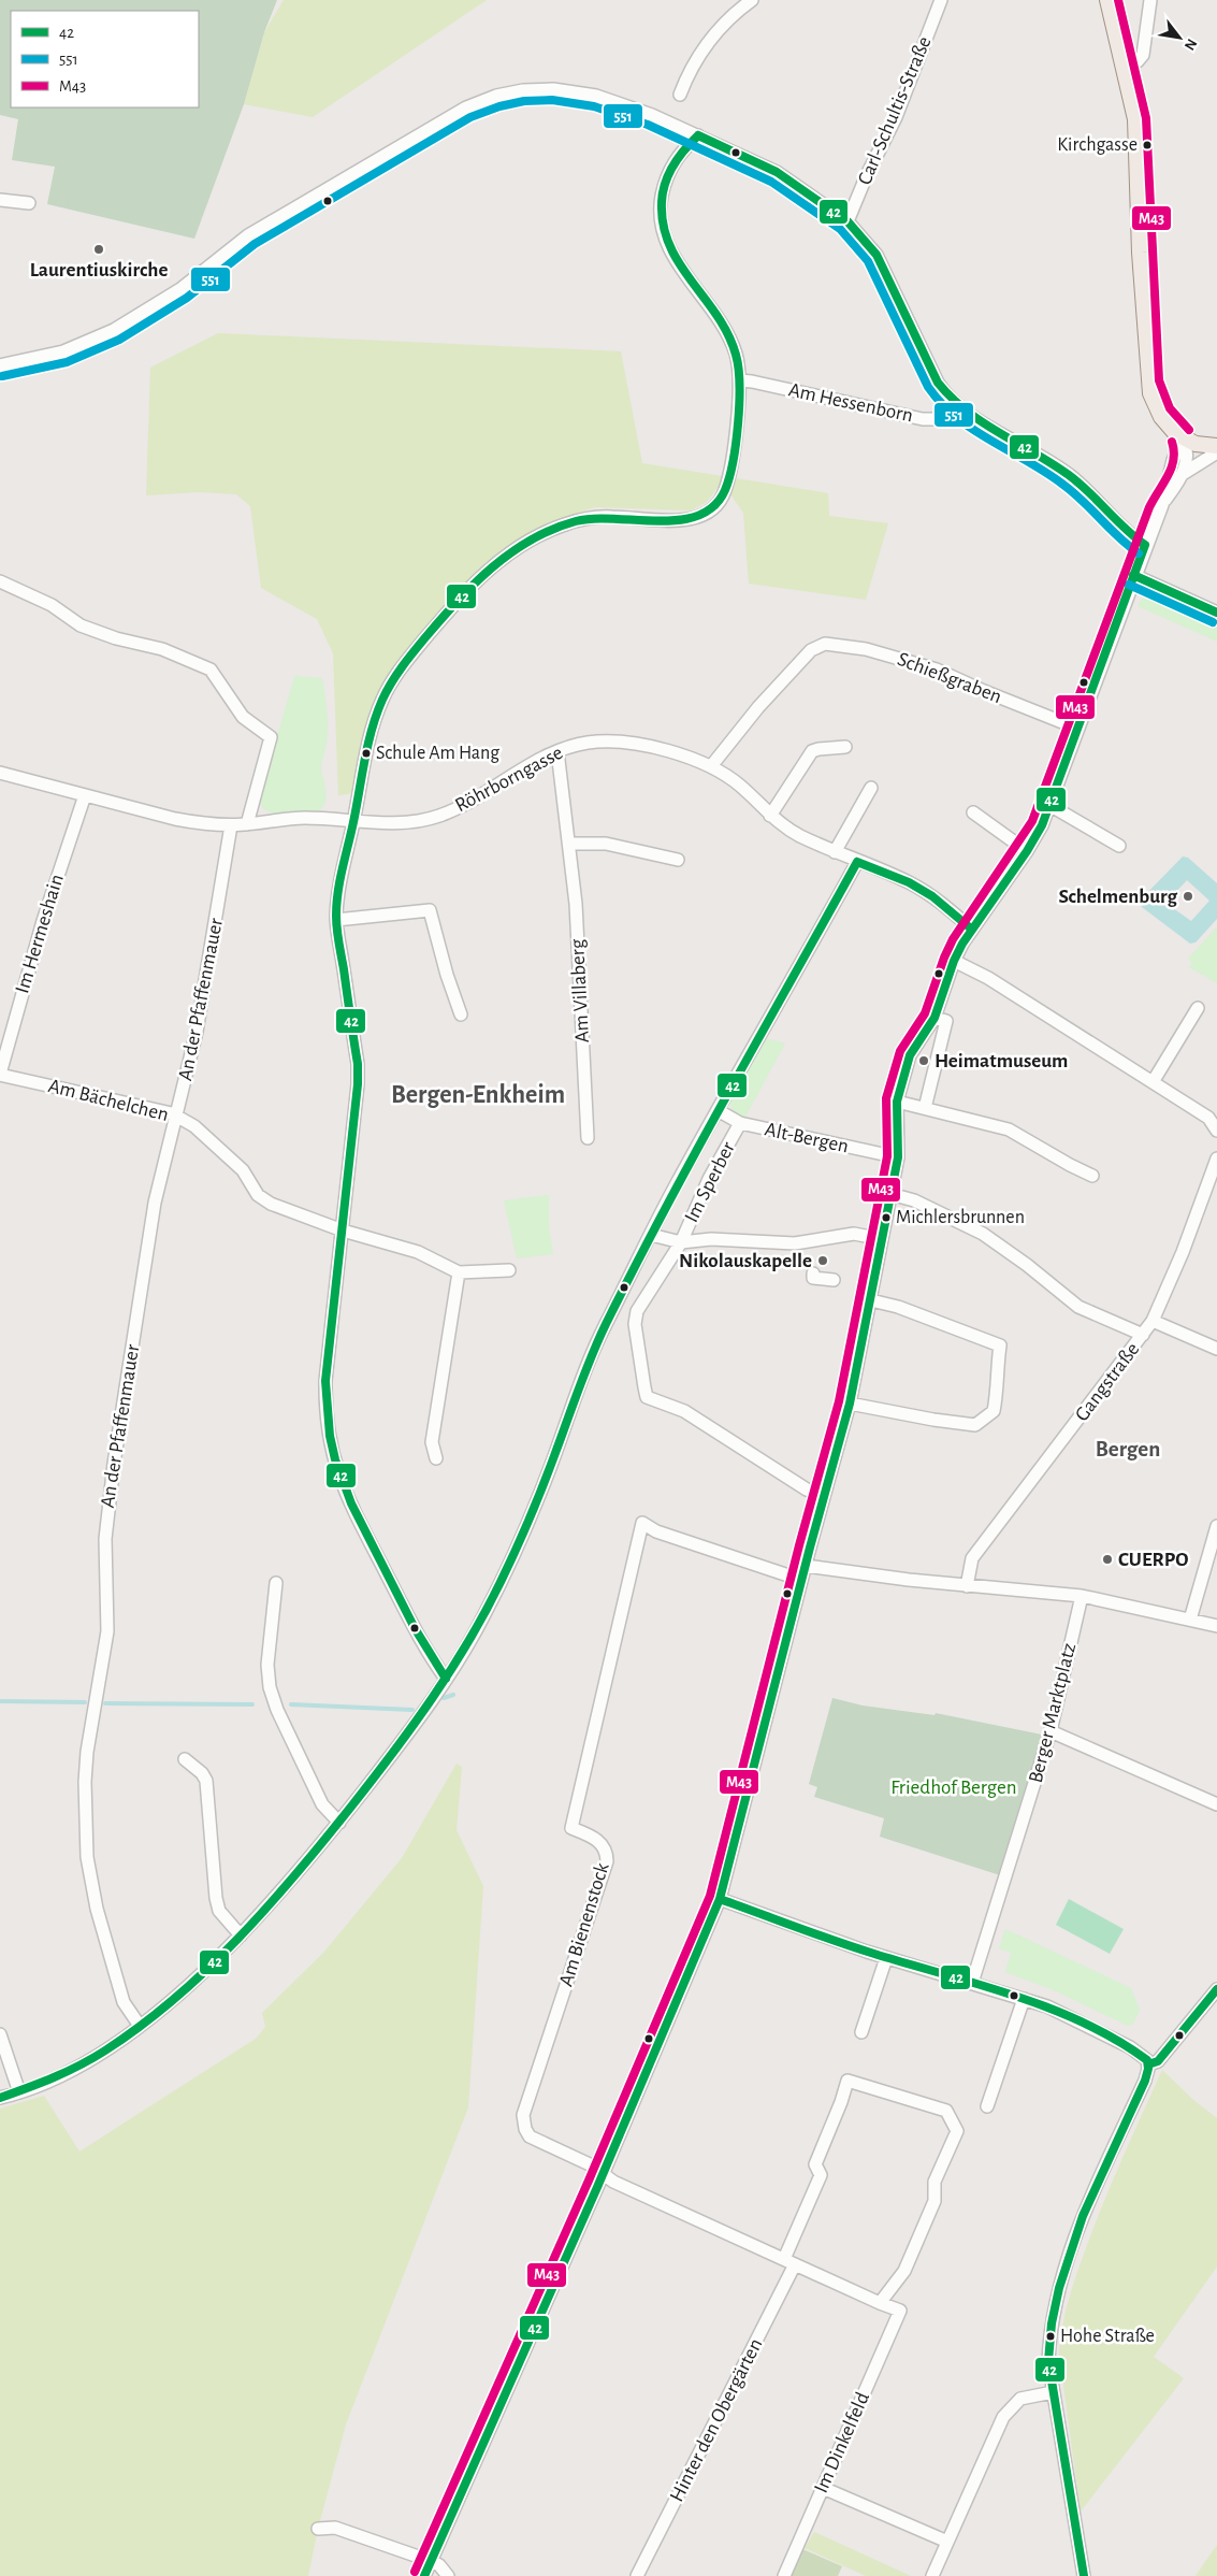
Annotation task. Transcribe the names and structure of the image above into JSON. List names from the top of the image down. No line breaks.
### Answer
{"streets":{"street":["Carl-Schultis-Straße","Am Hessenborn","Schießgraben","Röhrborngasse","Im Hermeshain","Am Villaberg","An der Pfaffenmauer","Am Bächelchen","Alt-Bergen","Im Sperber","Gangstraße","Berger Marktplatz","Am Bienenstock","Hinter den Obergärten","Im Dinkelfeld"]},"crossings":[["Schießgraben","Röhrborngasse"],["Röhrborngasse","Im Hermeshain"],["Röhrborngasse","Am Villaberg"],["Röhrborngasse","An der Pfaffenmauer"],["Röhrborngasse","Im Sperber"],["Im Hermeshain","Am Bächelchen"],["An der Pfaffenmauer","Am Bächelchen"],["An der Pfaffenmauer","Im Sperber"],["Alt-Bergen","Im Sperber"],["Hinter den Obergärten","Im Dinkelfeld"]],"districts":["Bergen-Enkheim","Bergen"],"parks":["Friedhof Bergen"],"places":["Kirchgasse","Laurentiuskirche","Schule Am Hang","Schelmenburg","Heimatmuseum","Michlersbrunnen","Nikolauskapelle","CUERPO","Hohe Straße"],"lines":["transit line M43","transit line 551","transit line 42"],"legend":["42","551","M43"],"north":"bottom right"}
